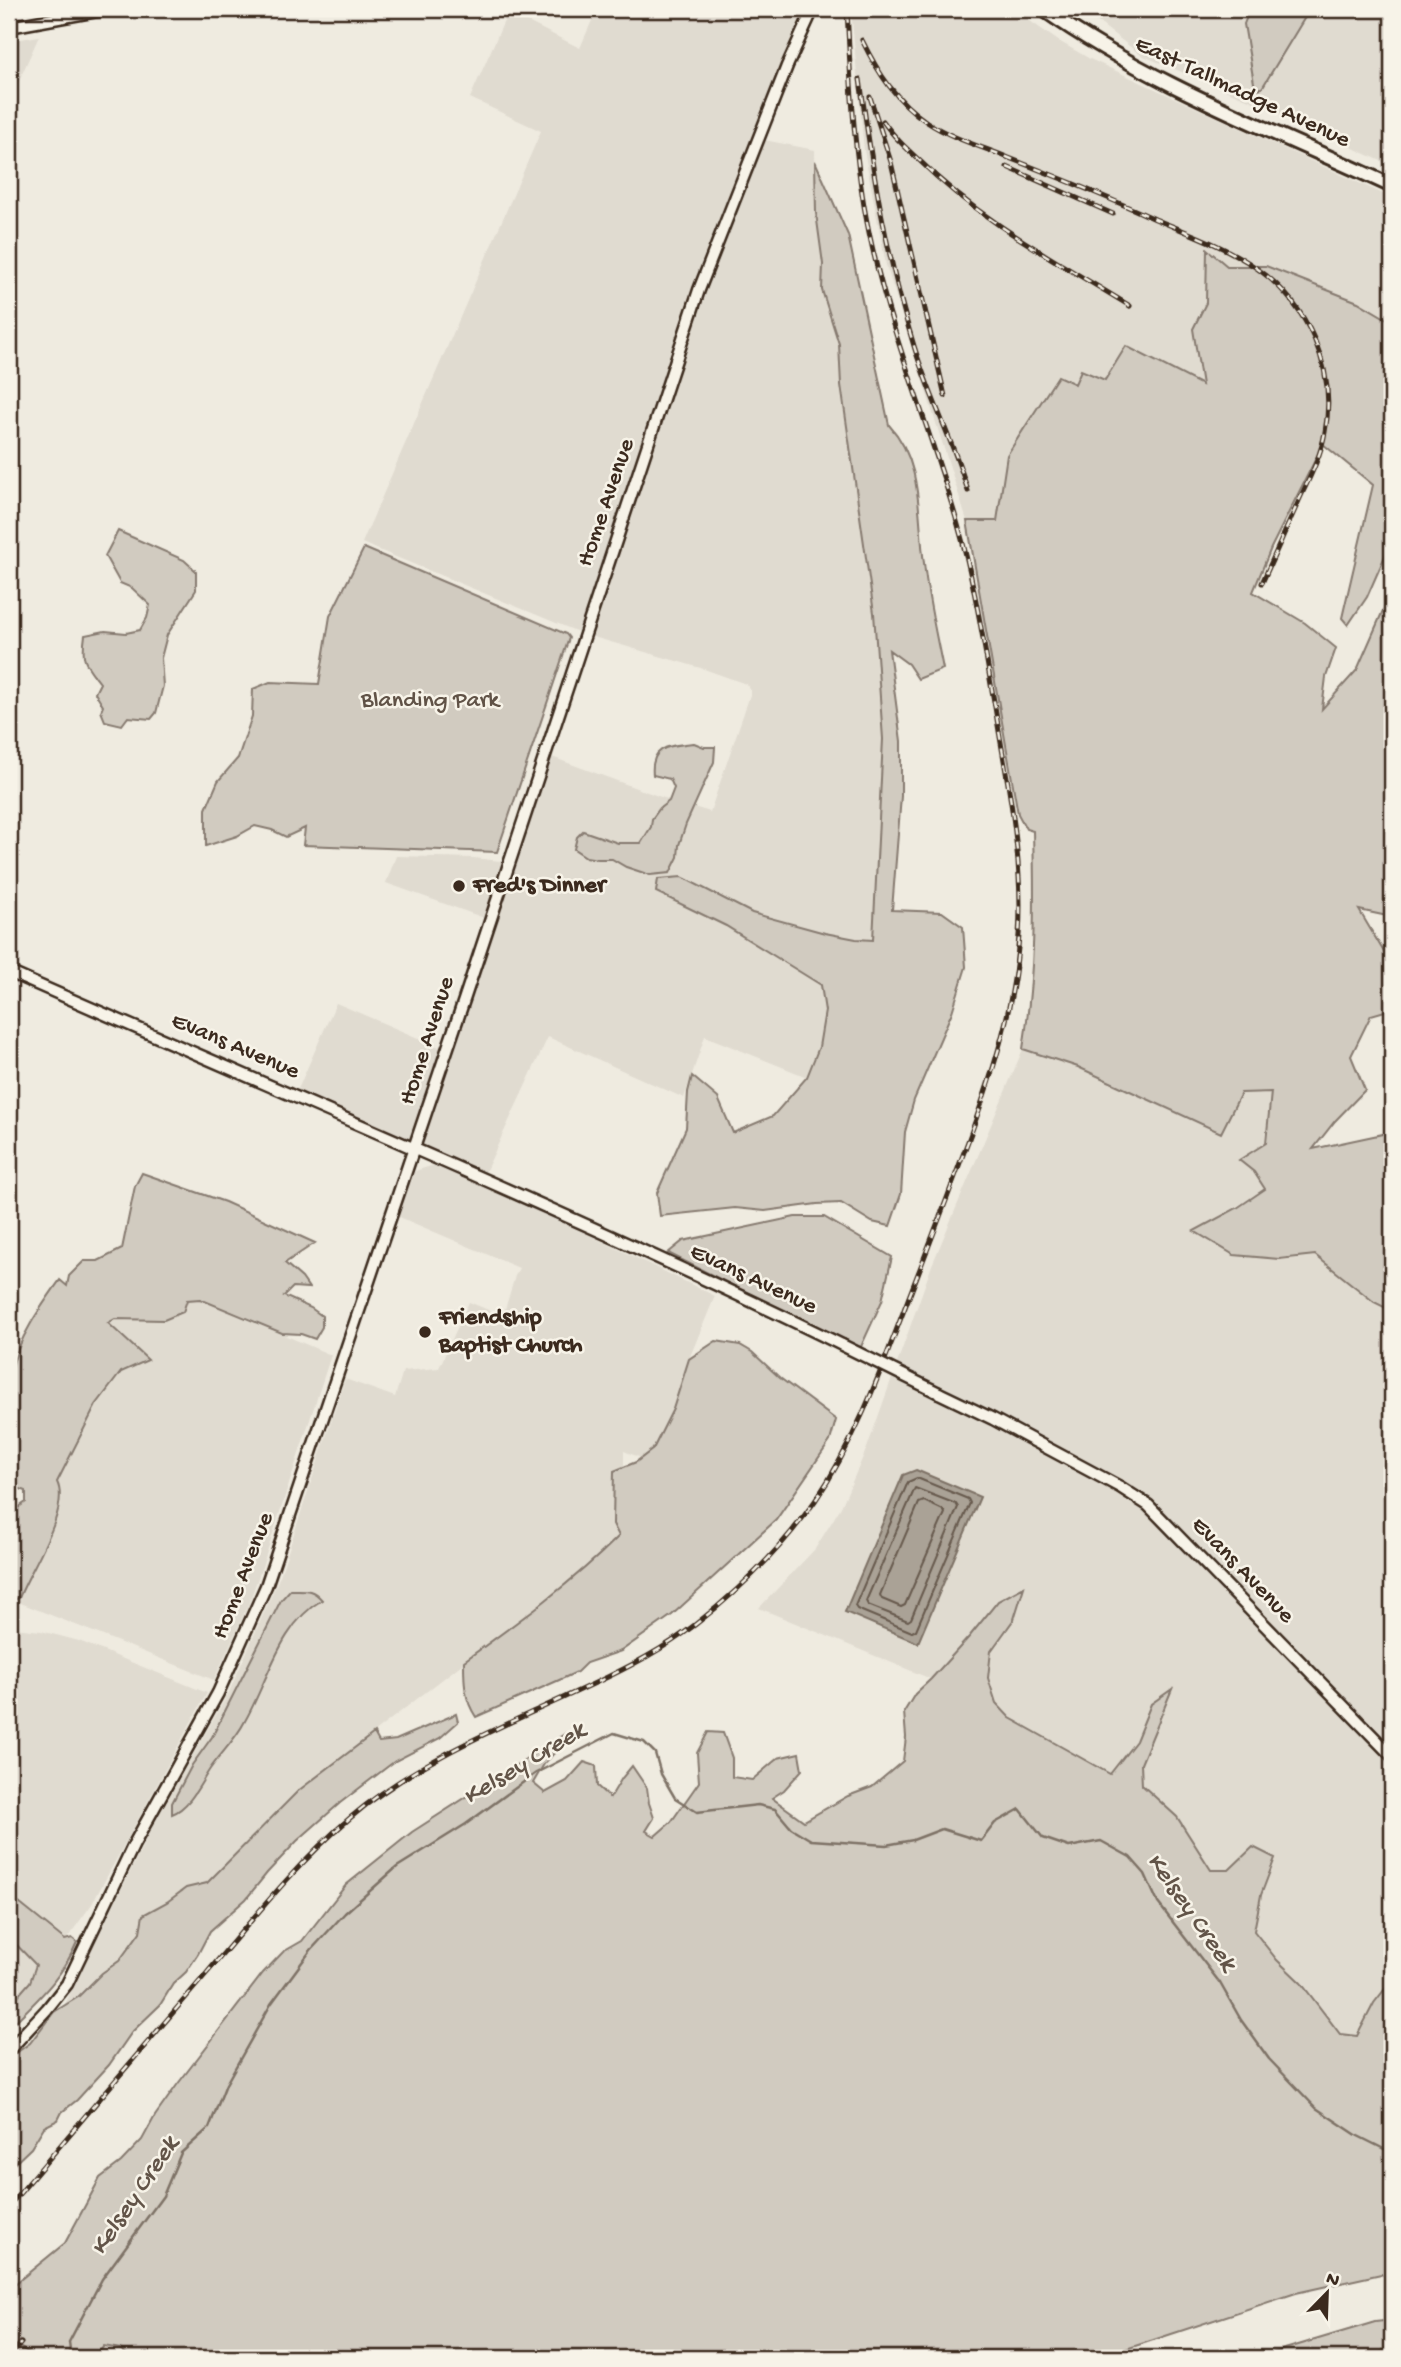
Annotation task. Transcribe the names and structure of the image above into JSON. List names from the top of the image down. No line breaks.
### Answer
{"streets":{"main road":["East Tallmadge Avenue"],"street":["Home Avenue","Evans Avenue"]},"crossings":[["Home Avenue","Evans Avenue"]],"water":["Kelsey Creek"],"parks":["Blanding Park"],"places":["Fred's Dinner","Friendship Baptist Church"],"north":"top right"}
